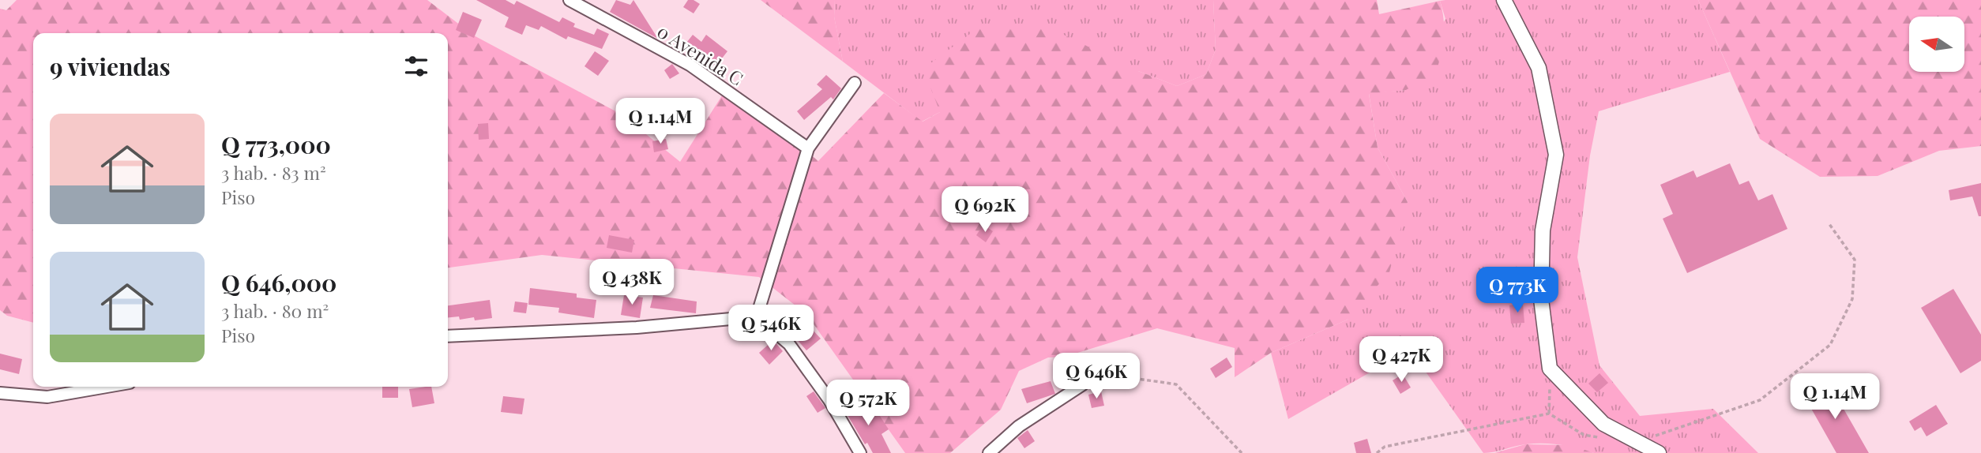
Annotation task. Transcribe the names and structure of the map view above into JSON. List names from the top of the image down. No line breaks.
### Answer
{"streets":{"street":["0 Avenida C"]},"north":"left","page":{"heading":"9 viviendas","price":["Q 1.14M","Q 692K","Q 438K","Q 773K","Q 546K","Q 427K","Q 646K","Q 1.14M","Q 572K"],"list":[{"name":"Q 773,000","note":"3 hab. · 83 m² · Piso"},{"name":"Q 646,000","note":"3 hab. · 80 m² · Piso"}]}}
